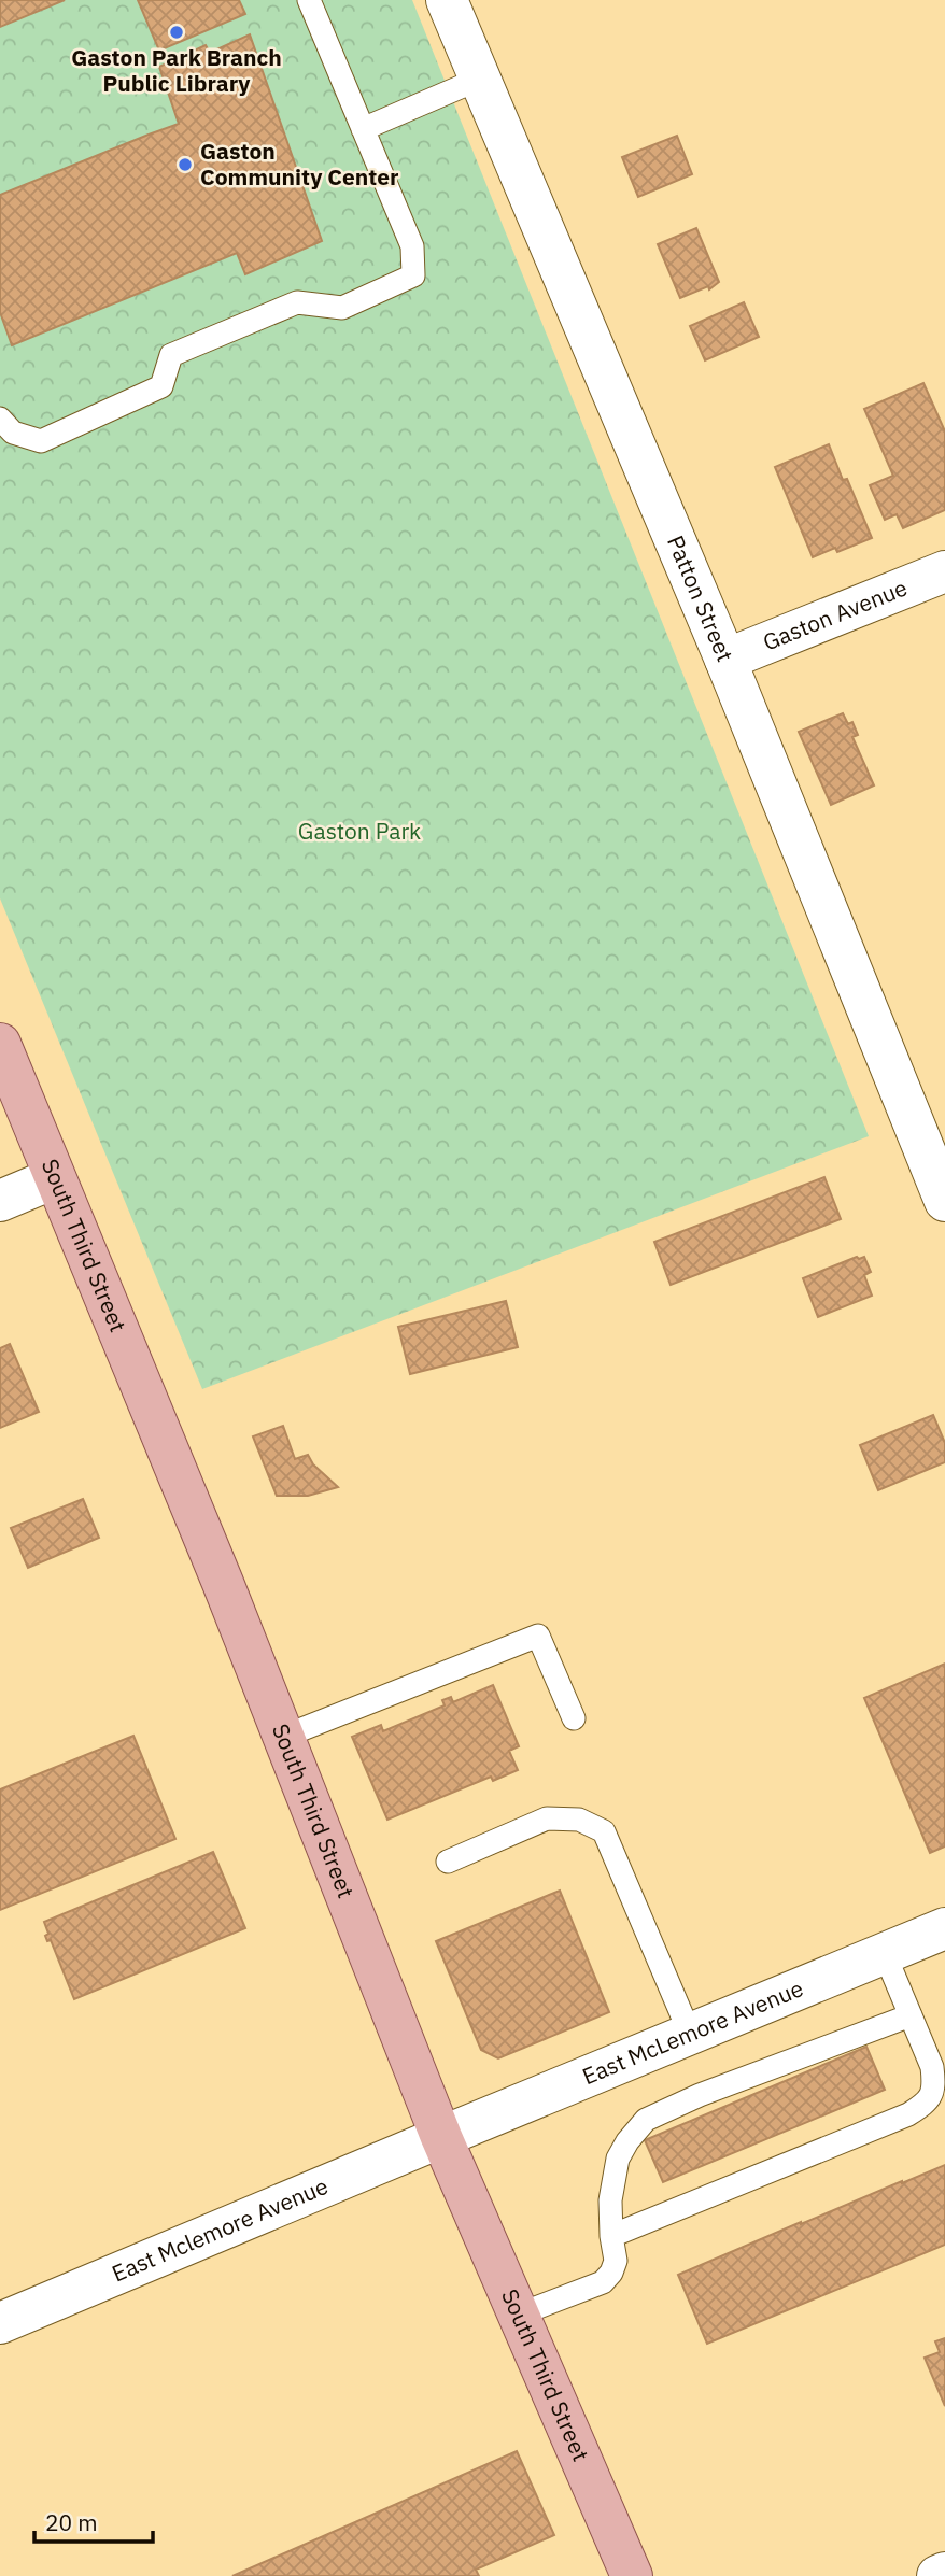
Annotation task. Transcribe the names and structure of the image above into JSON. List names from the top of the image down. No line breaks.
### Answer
{"streets":{"main road":["South Third Street"],"street":["Patton Street","Gaston Avenue","East McLemore Avenue","East Mclemore Avenue"]},"crossings":[["Patton Street","Gaston Avenue"],["South Third Street","East McLemore Avenue"],["South Third Street","East Mclemore Avenue"],["East McLemore Avenue","East Mclemore Avenue"]],"parks":["Gaston Park"],"places":["Gaston Park Branch Public Library","Gaston Community Center"],"scale_bar":"20 m"}
